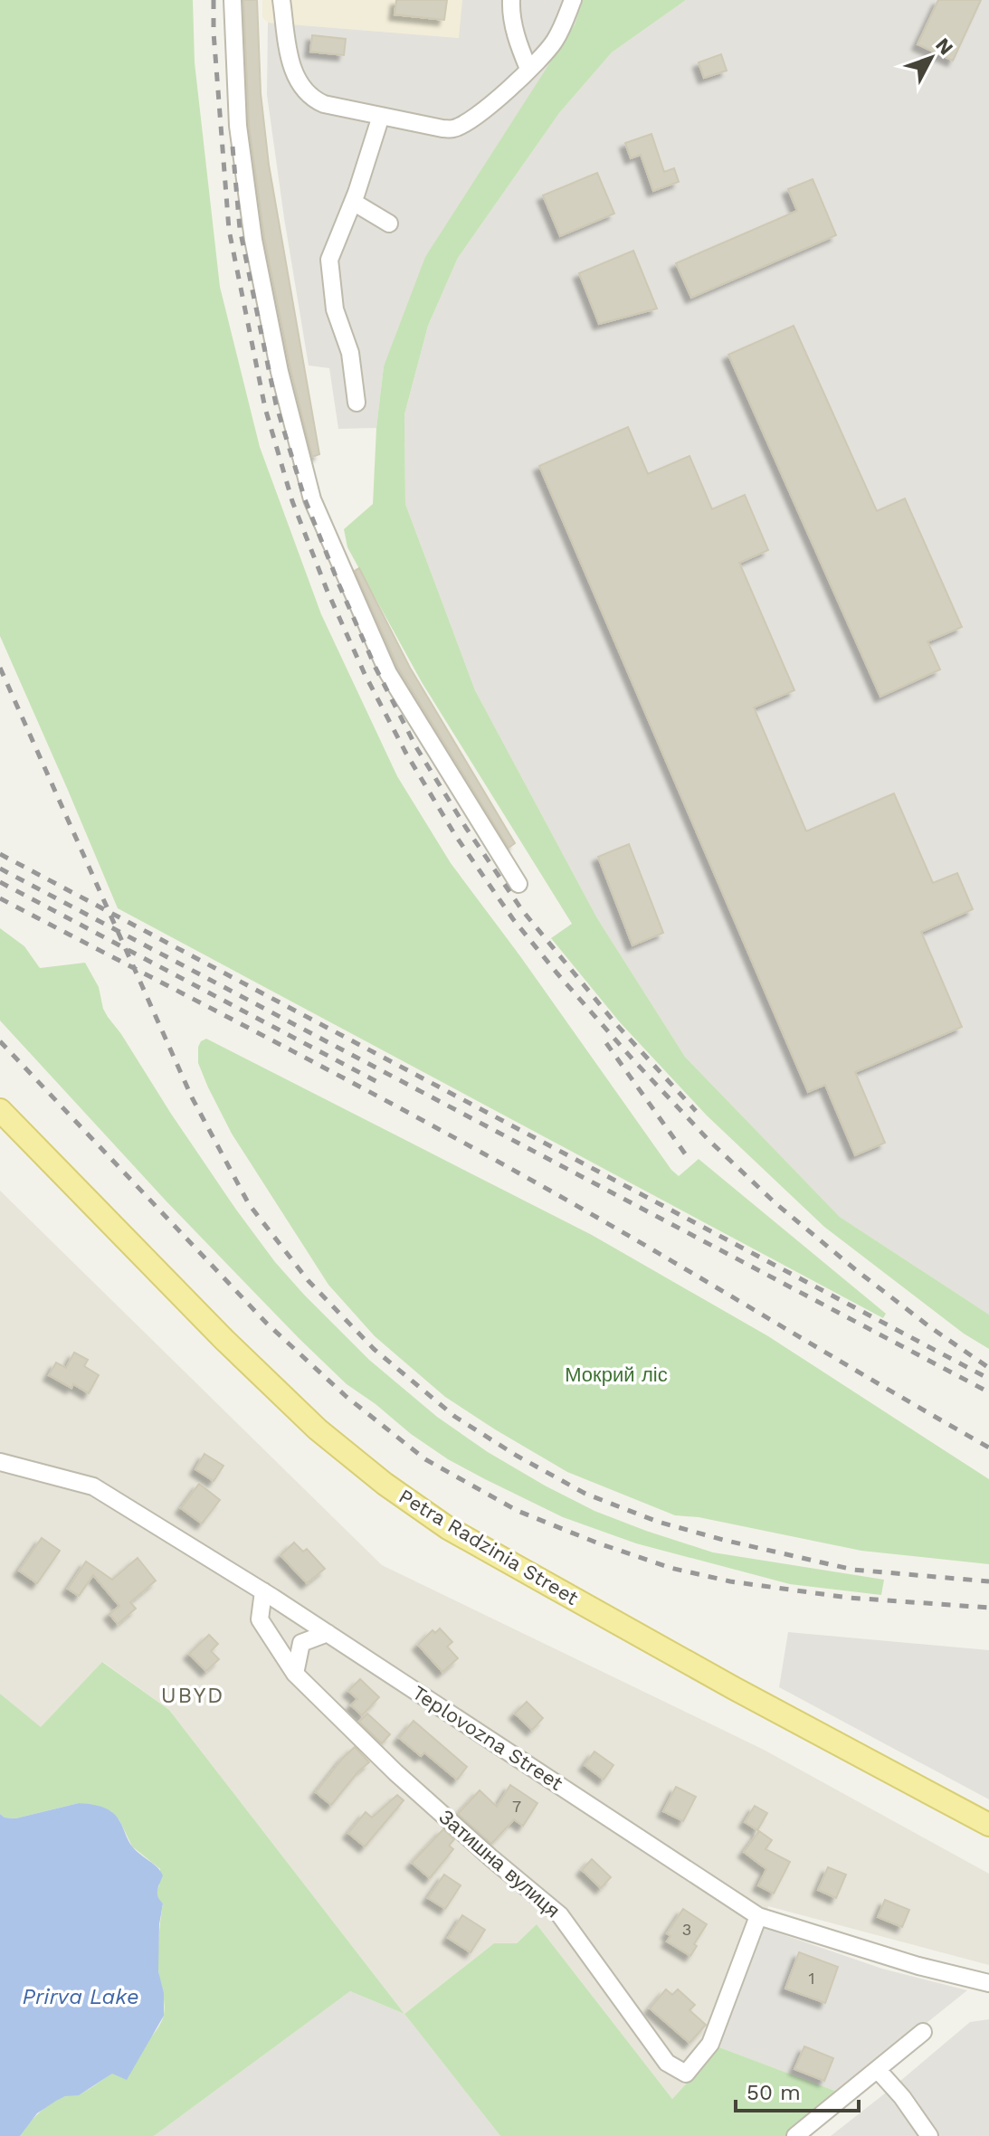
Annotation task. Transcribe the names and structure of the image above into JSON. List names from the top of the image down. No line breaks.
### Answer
{"streets":{"main road":["Petra Radzinia Street"],"street":["Teplovozna Street","Затишна вулиця"]},"crossings":[["Teplovozna Street","Затишна вулиця"]],"districts":["UBYD"],"water":["Prirva Lake"],"parks":["Мокрий ліс"],"house_numbers":["7","3","1"],"scale_bar":"50 m","north":"top right"}
